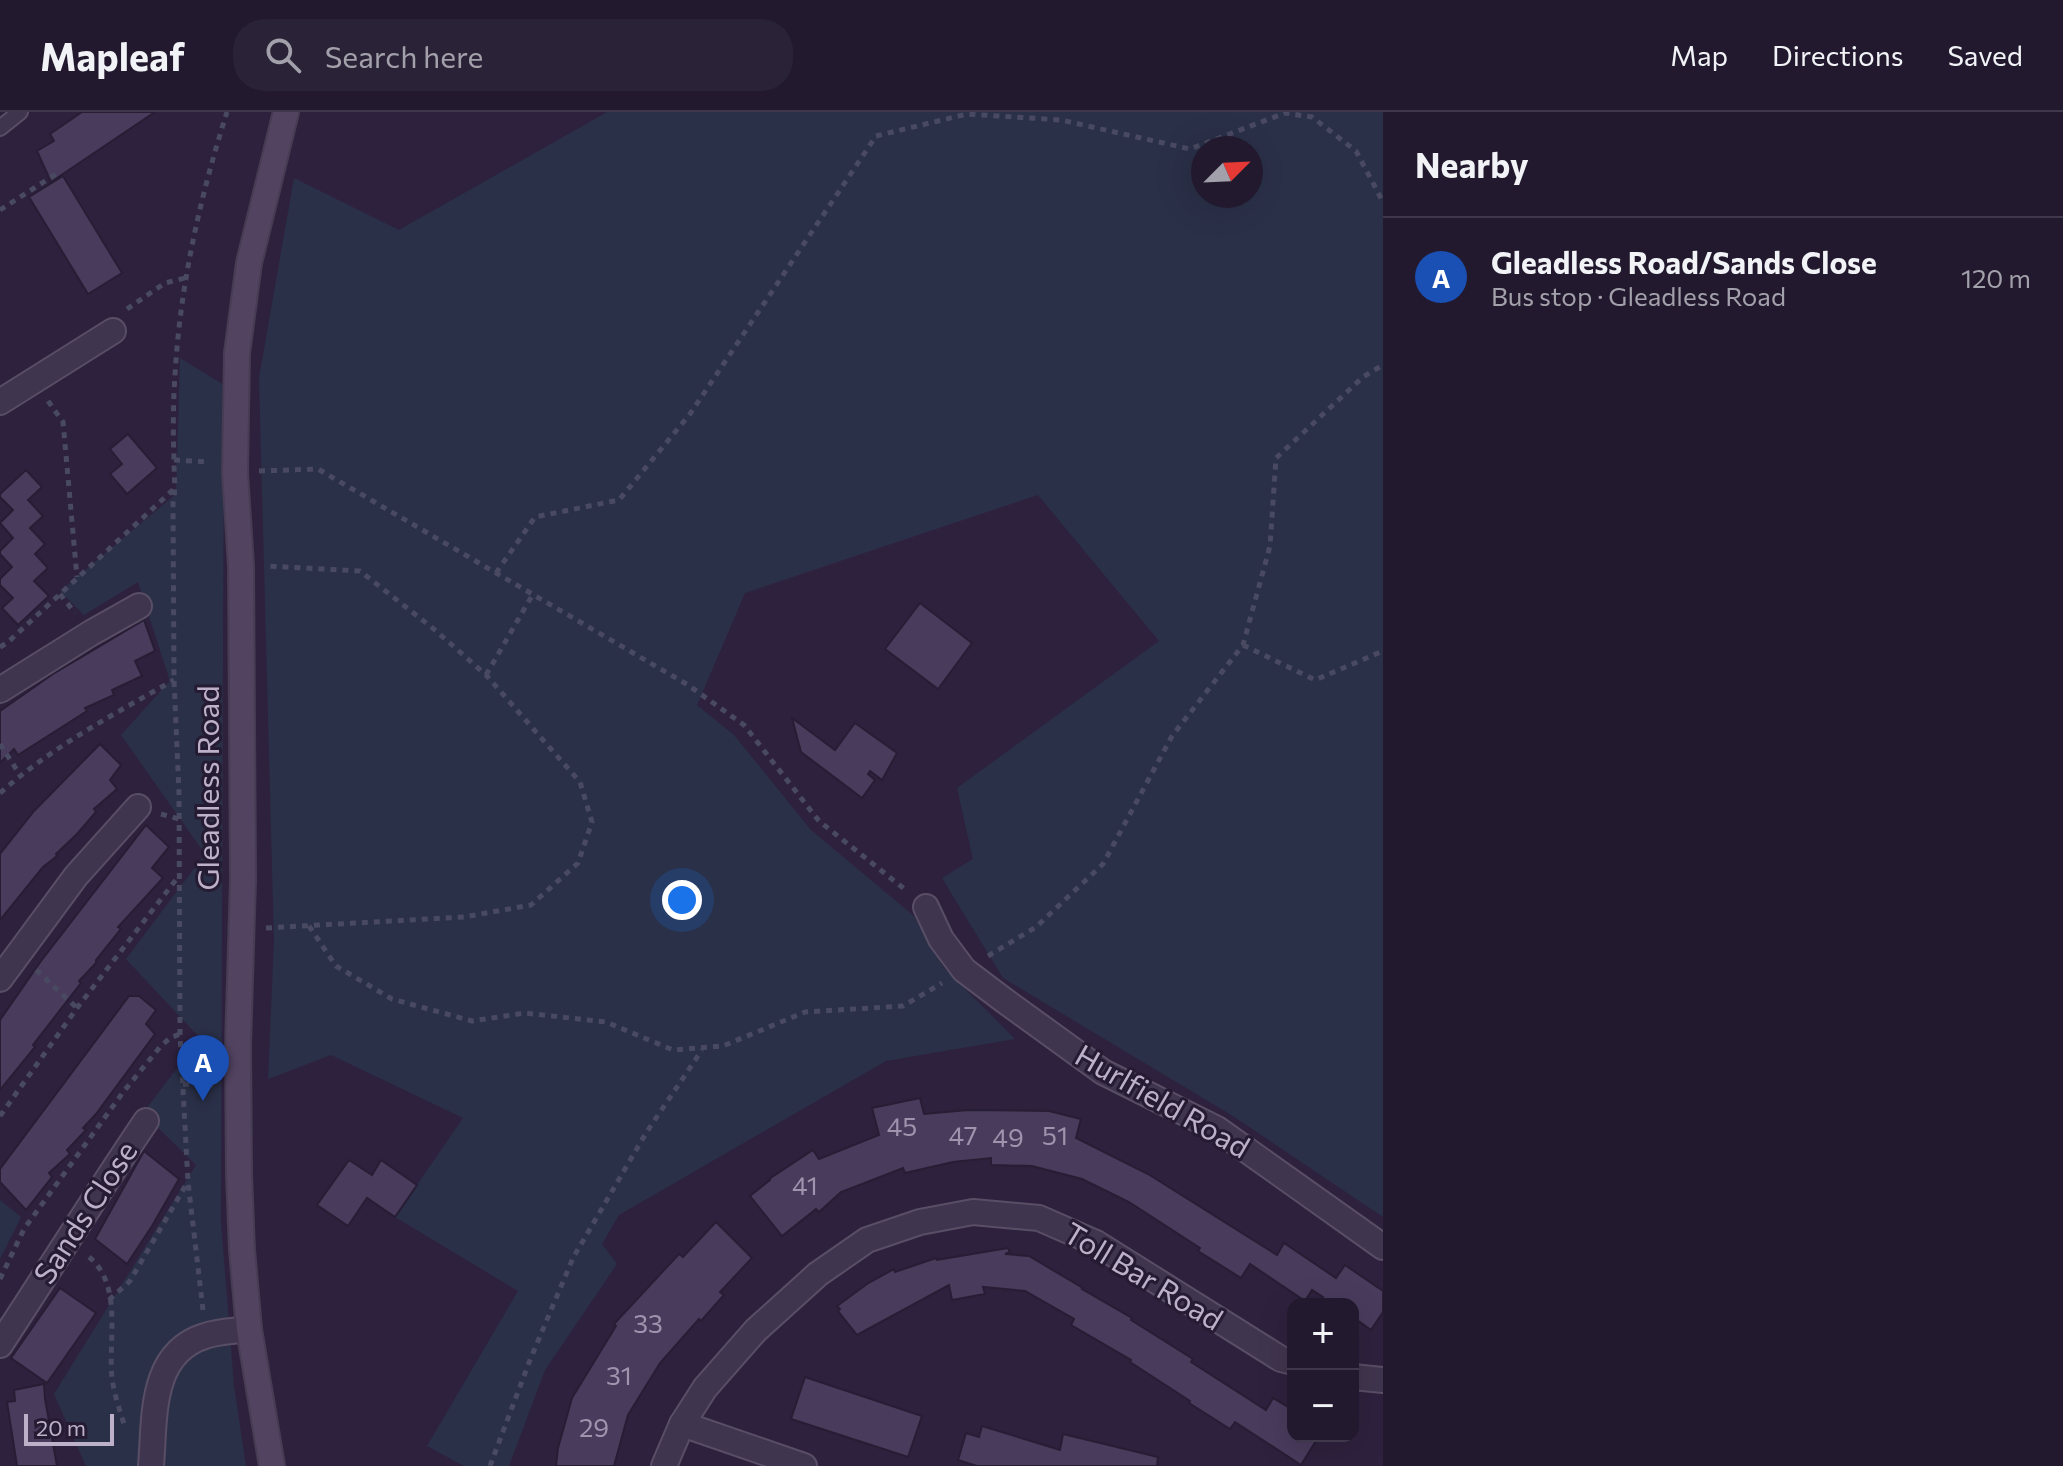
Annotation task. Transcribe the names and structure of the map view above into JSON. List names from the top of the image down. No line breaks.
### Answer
{"streets":{"main road":["Gleadless Road"],"street":["Hurlfield Road","Sands Close","Toll Bar Road"]},"house_numbers":["45","47","51","49","41","33","31","29"],"scale_bar":"20 m","north":"top right","page":{"header":"Mapleaf","search":"Search here","nav":["Map","Directions","Saved"],"heading":"Nearby","list":[{"mark":"A","name":"Gleadless Road/Sands Close","note":"Bus stop · Gleadless Road","value":"120 m"}],"pins":"A","map_buttons":["+","−"],"scale":"20 m"}}
